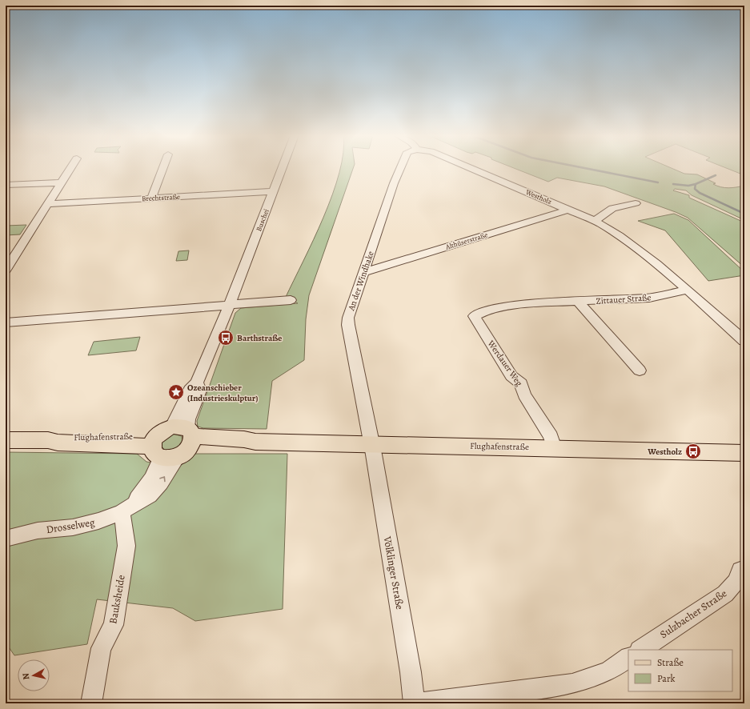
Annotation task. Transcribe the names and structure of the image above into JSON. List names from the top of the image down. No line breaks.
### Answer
{"streets":{"main road":["Flughafenstraße"],"street":["Westholz","Brechtstraße","Buschei","Althüserstraße","An der Windhake","Zittauer Straße","Werdauer Weg","Drosselweg","Völklinger Straße","Bauksheide","Sulzbacher Straße"]},"crossings":[["Westholz","Althüserstraße"],["Westholz","Zittauer Straße"],["Brechtstraße","Buschei"],["Buschei","Flughafenstraße"],["Buschei","Drosselweg"],["Althüserstraße","An der Windhake"],["An der Windhake","Flughafenstraße"],["An der Windhake","Völklinger Straße"],["Zittauer Straße","Werdauer Weg"],["Werdauer Weg","Flughafenstraße"],["Flughafenstraße","Drosselweg"],["Flughafenstraße","Völklinger Straße"],["Drosselweg","Bauksheide"]],"places":{"bus stop":["Barthstraße","Westholz"],"place":["Ozeanschieber (Industrieskulptur)"]},"legend":["Straße","Park"],"north":"left"}
